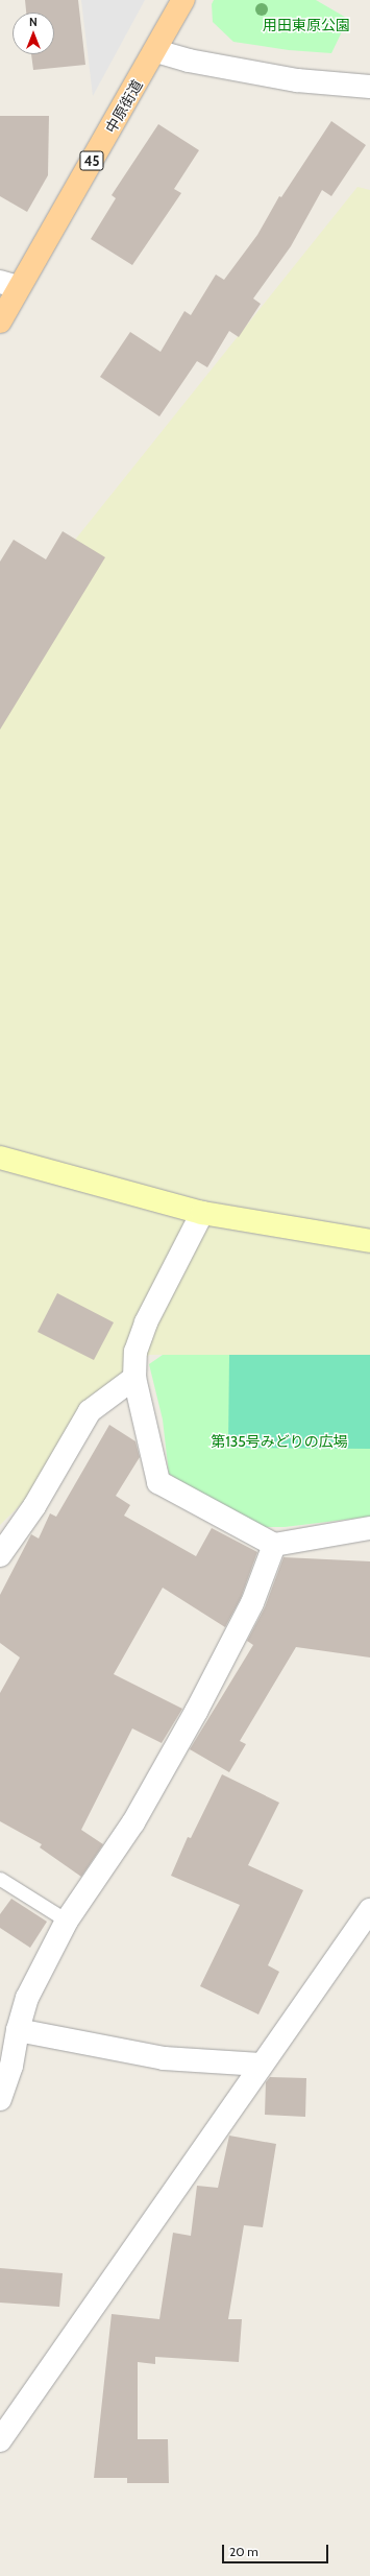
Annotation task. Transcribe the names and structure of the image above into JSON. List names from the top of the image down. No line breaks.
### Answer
{"streets":{"main road":["中原街道","45"]},"parks":["用田東原公園","第135号みどりの広場"],"scale_bar":"20 m","north":"top"}
